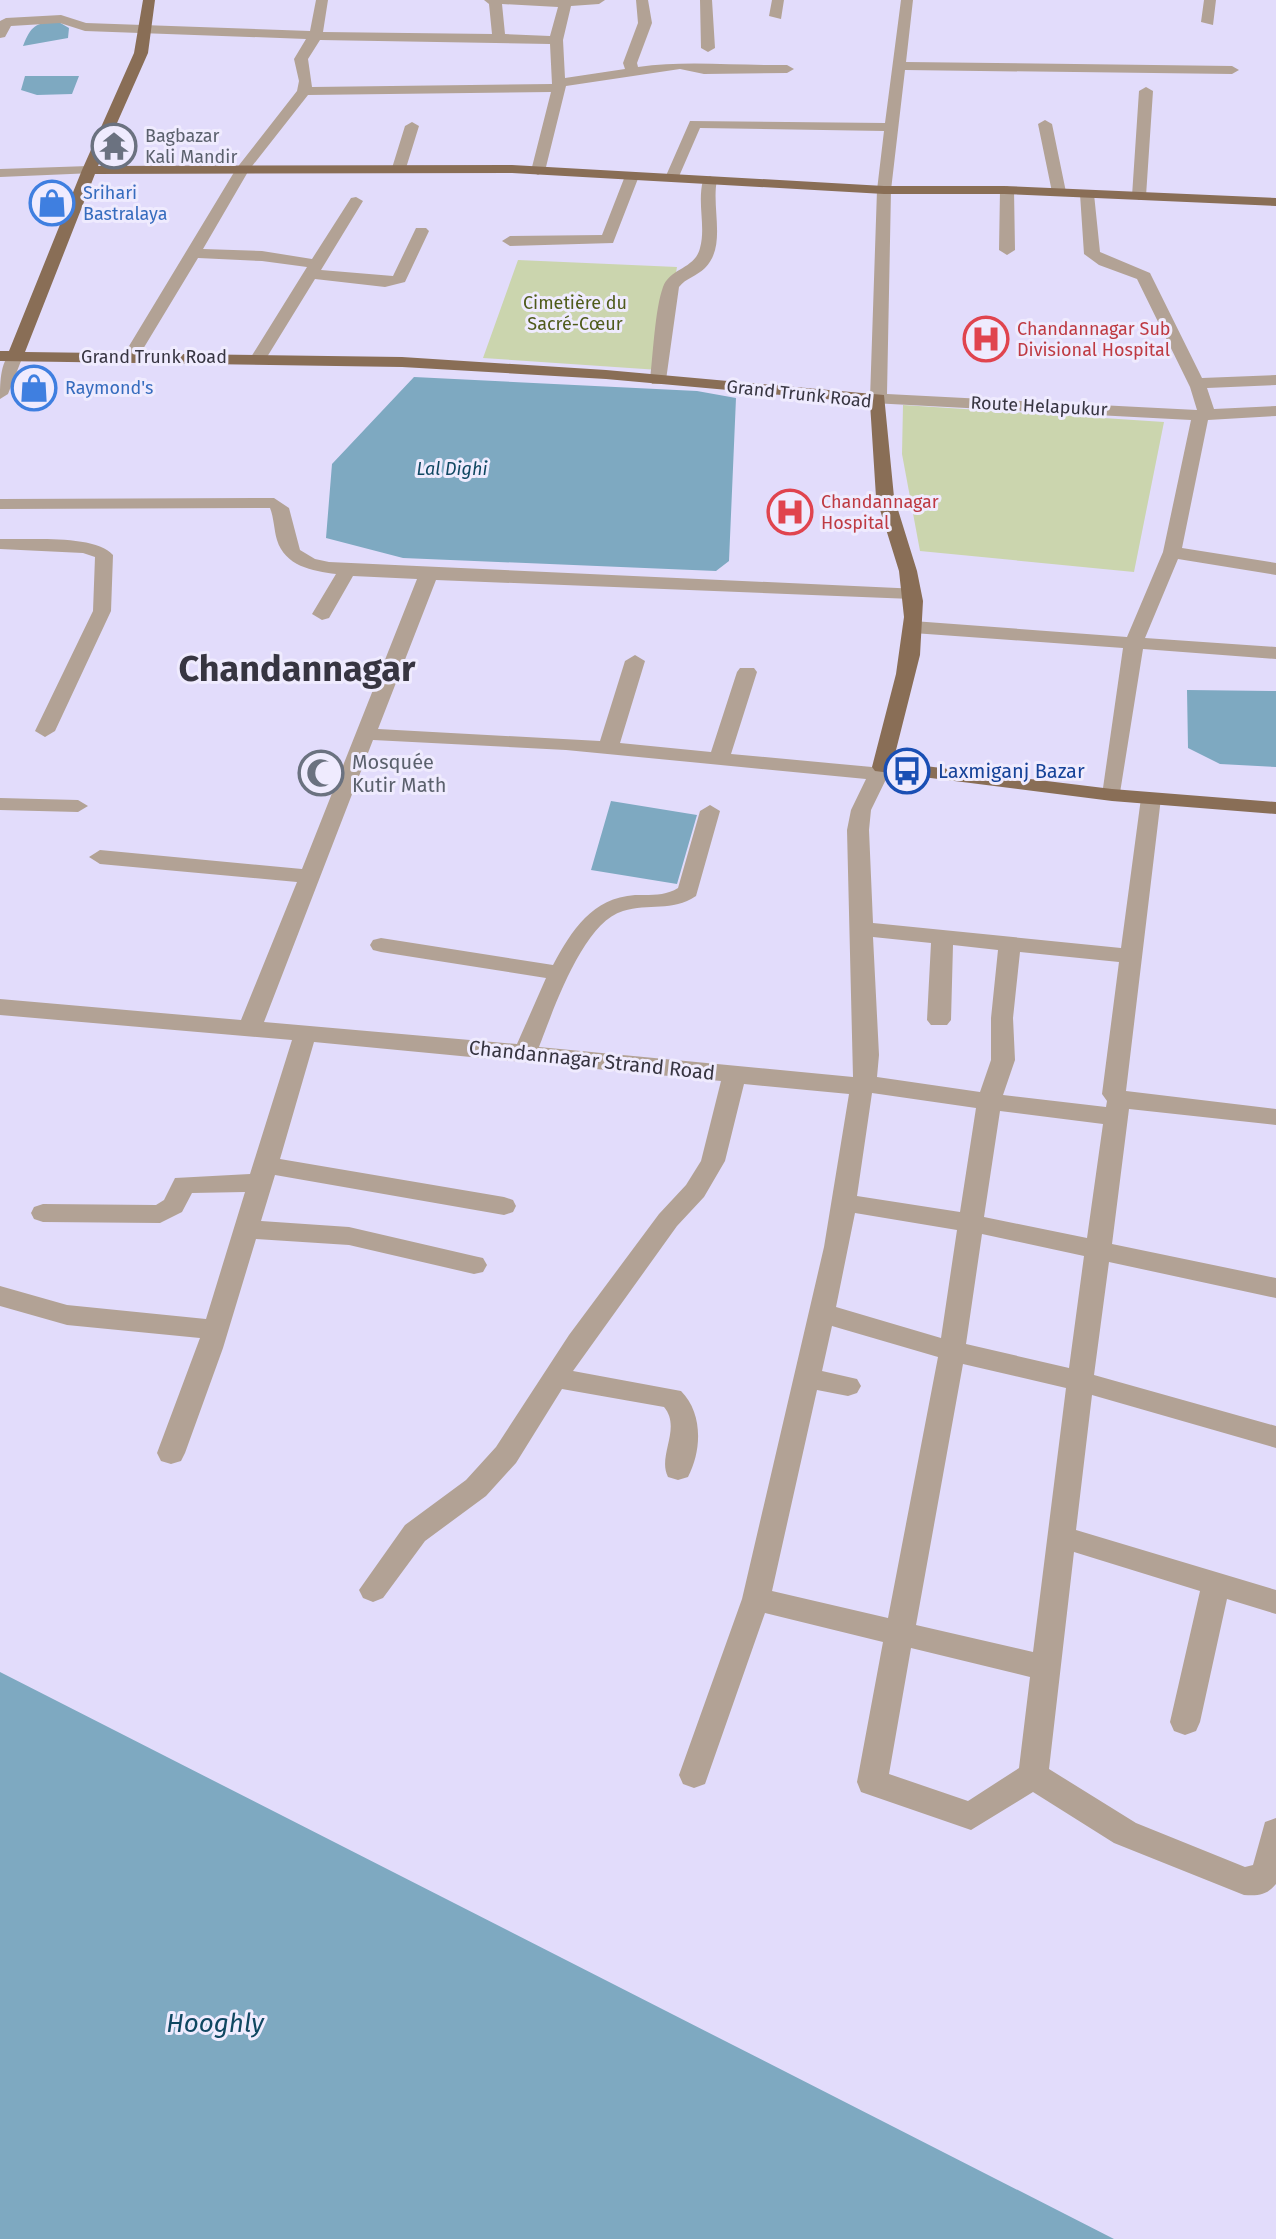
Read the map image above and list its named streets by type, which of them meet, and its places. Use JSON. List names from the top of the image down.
{
  "streets": {
    "main road": ["Grand Trunk Road"],
    "street": ["Route Helapukur", "Chandannagar Strand Road"]
  },
  "crossings": [
    ["Grand Trunk Road", "Route Helapukur"]
  ],
  "districts": ["Chandannagar"],
  "water": ["Lal Dighi", "Hooghly"],
  "parks": ["Cimetière du Sacré-Cœur"],
  "places": {
    "temple": ["Bagbazar Kali Mandir"],
    "shop": ["Srihari Bastralaya", "Raymond's"],
    "hospital": ["Chandannagar Sub Divisional Hospital", "Chandannagar Hospital"],
    "bus stop": ["Laxmiganj Bazar"],
    "mosque": ["Mosquée Kutir Math"]
  }
}
